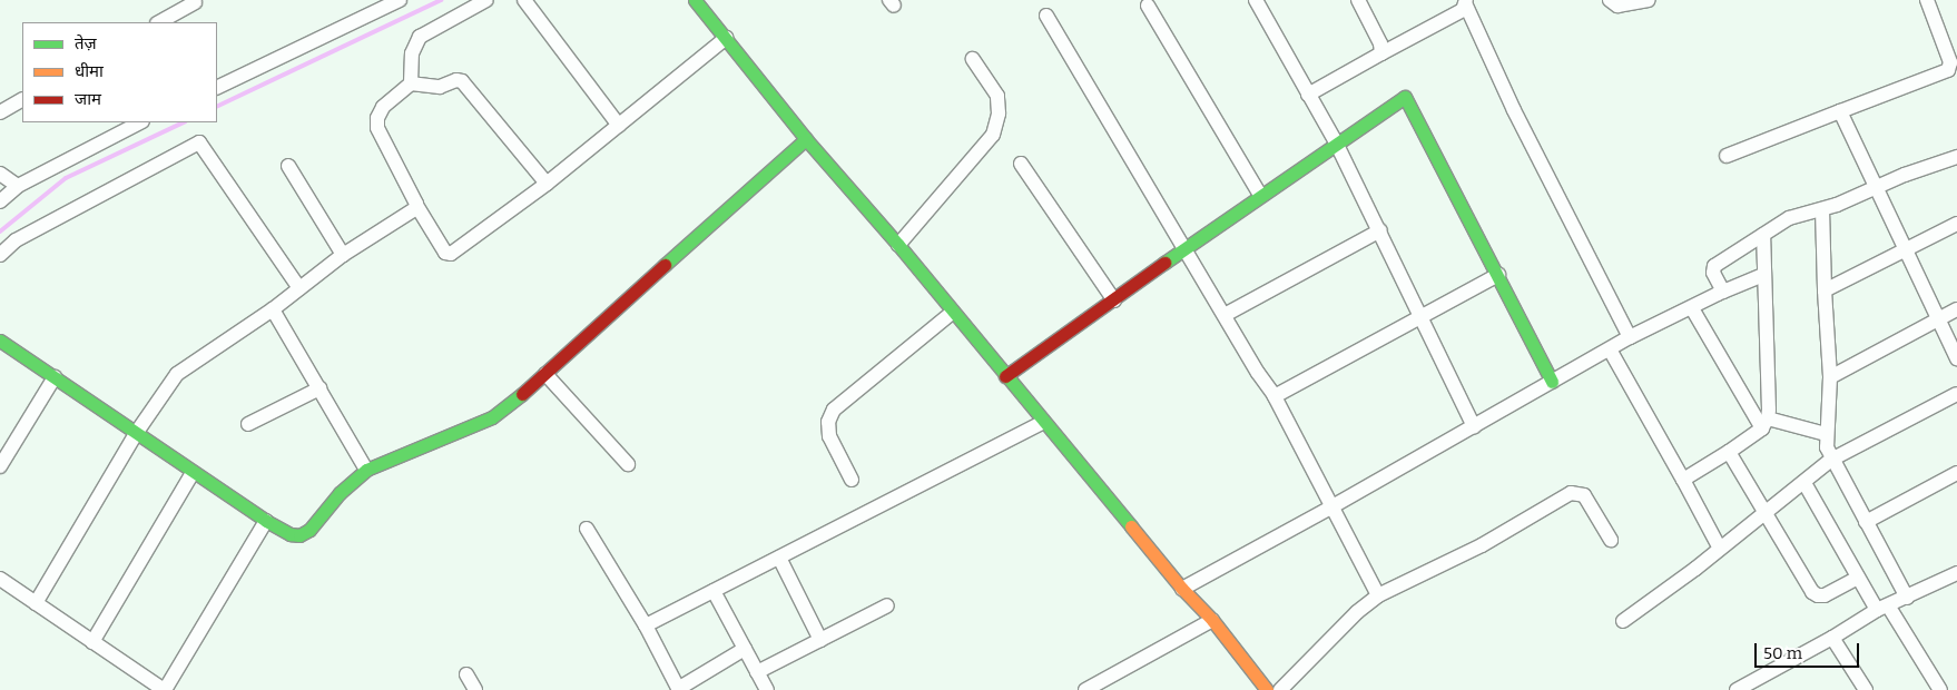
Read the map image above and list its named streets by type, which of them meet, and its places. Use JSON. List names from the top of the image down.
{
  "legend": ["तेज़", "धीमा", "जाम"],
  "scale_bar": "50 m"
}
